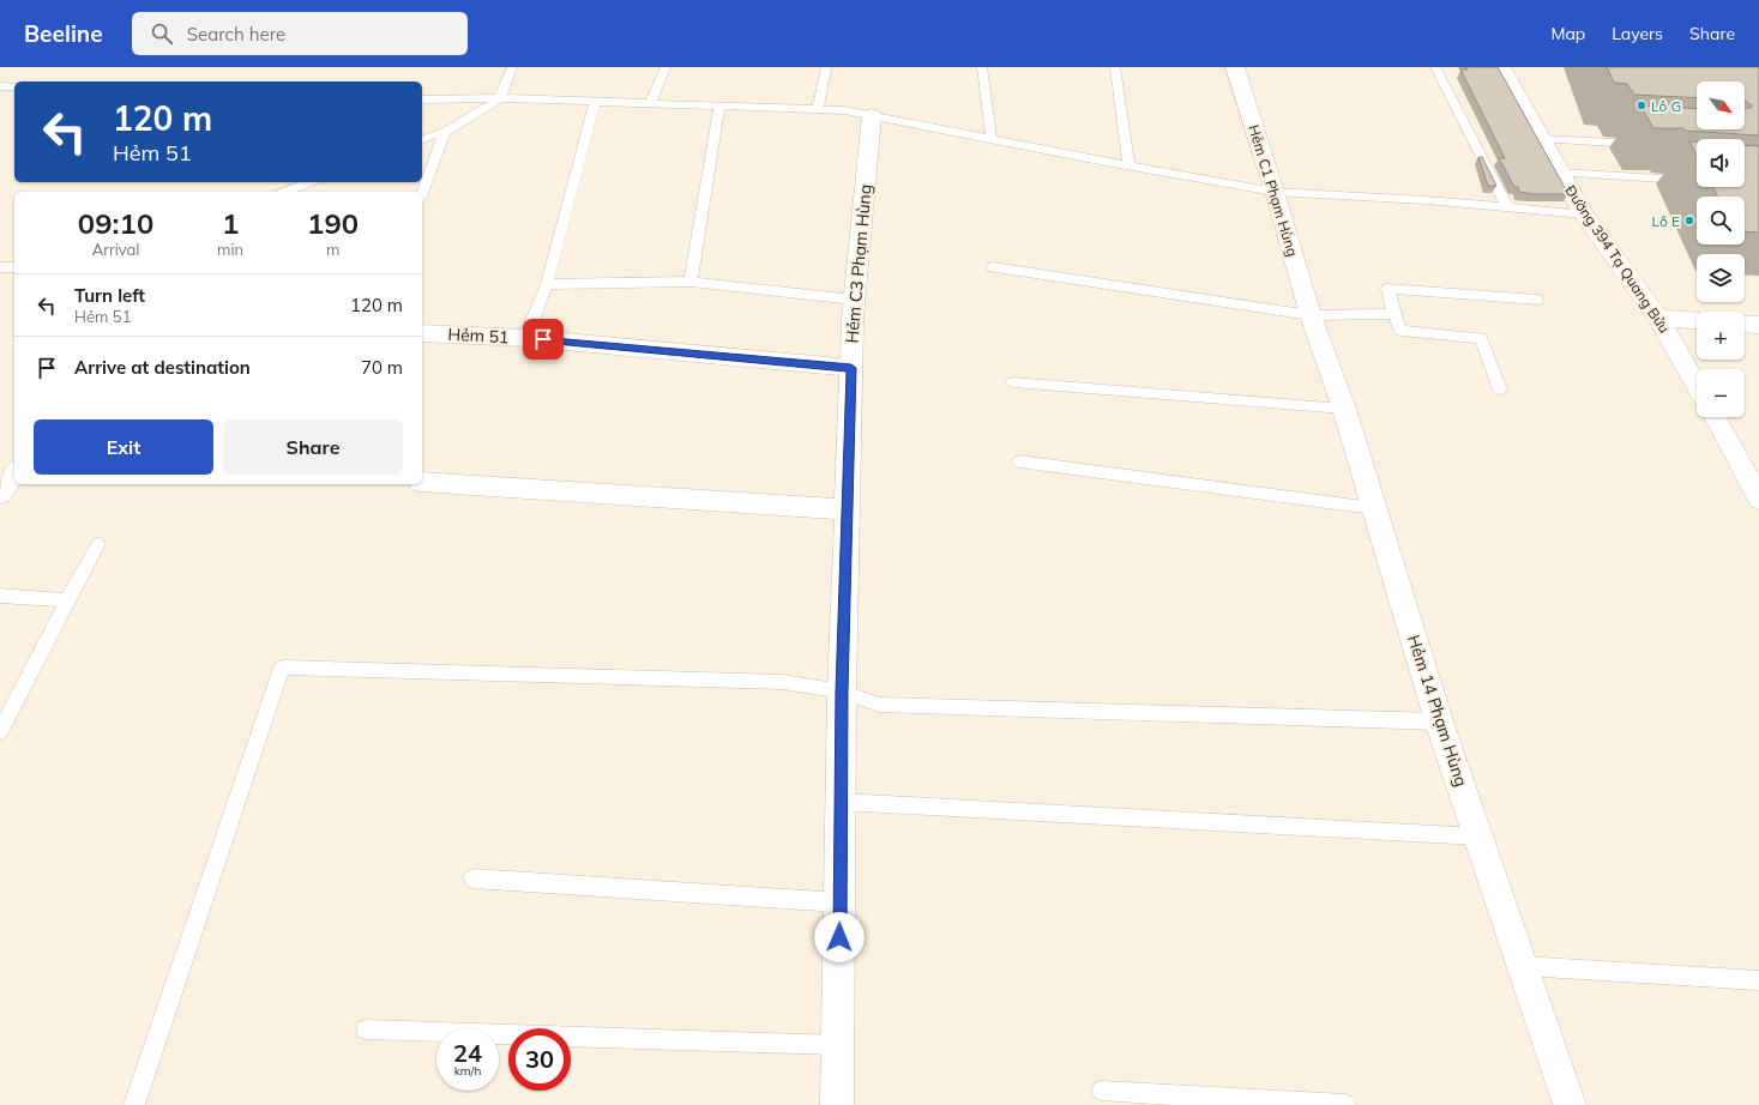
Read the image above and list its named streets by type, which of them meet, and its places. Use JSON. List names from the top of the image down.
{
  "streets": {
    "street": [
      "Hẻm C1 Phạm Hùng",
      "Đường 394 Tạ Quang Bửu",
      "Hẻm C3 Phạm Hùng",
      "Hẻm 51",
      "Hẻm 14 Phạm Hùng"
    ]
  },
  "crossings": [
    ["Hẻm C1 Phạm Hùng", "Hẻm 14 Phạm Hùng"],
    ["Hẻm C3 Phạm Hùng", "Hẻm 51"]
  ],
  "places": ["Lô G", "Lô E"],
  "north": "bottom right",
  "page": {
    "header": "Beeline",
    "search": "Search here",
    "nav": ["Map", "Layers", "Share"],
    "map_buttons": ["+", "−"],
    "turn": ["120 m", "Hẻm 51"],
    "eta": [
      "09:10",
      "Arrival",
      "1",
      "min",
      "190",
      "m"
    ],
    "list": [
      {
        "name": "Turn left",
        "note": "Hẻm 51",
        "value": "120 m"
      },
      {
        "name": "Arrive at destination",
        "value": "70 m"
      }
    ],
    "buttons": ["Exit", "Share"],
    "speed": "24 km/h",
    "limit": "30"
  }
}
